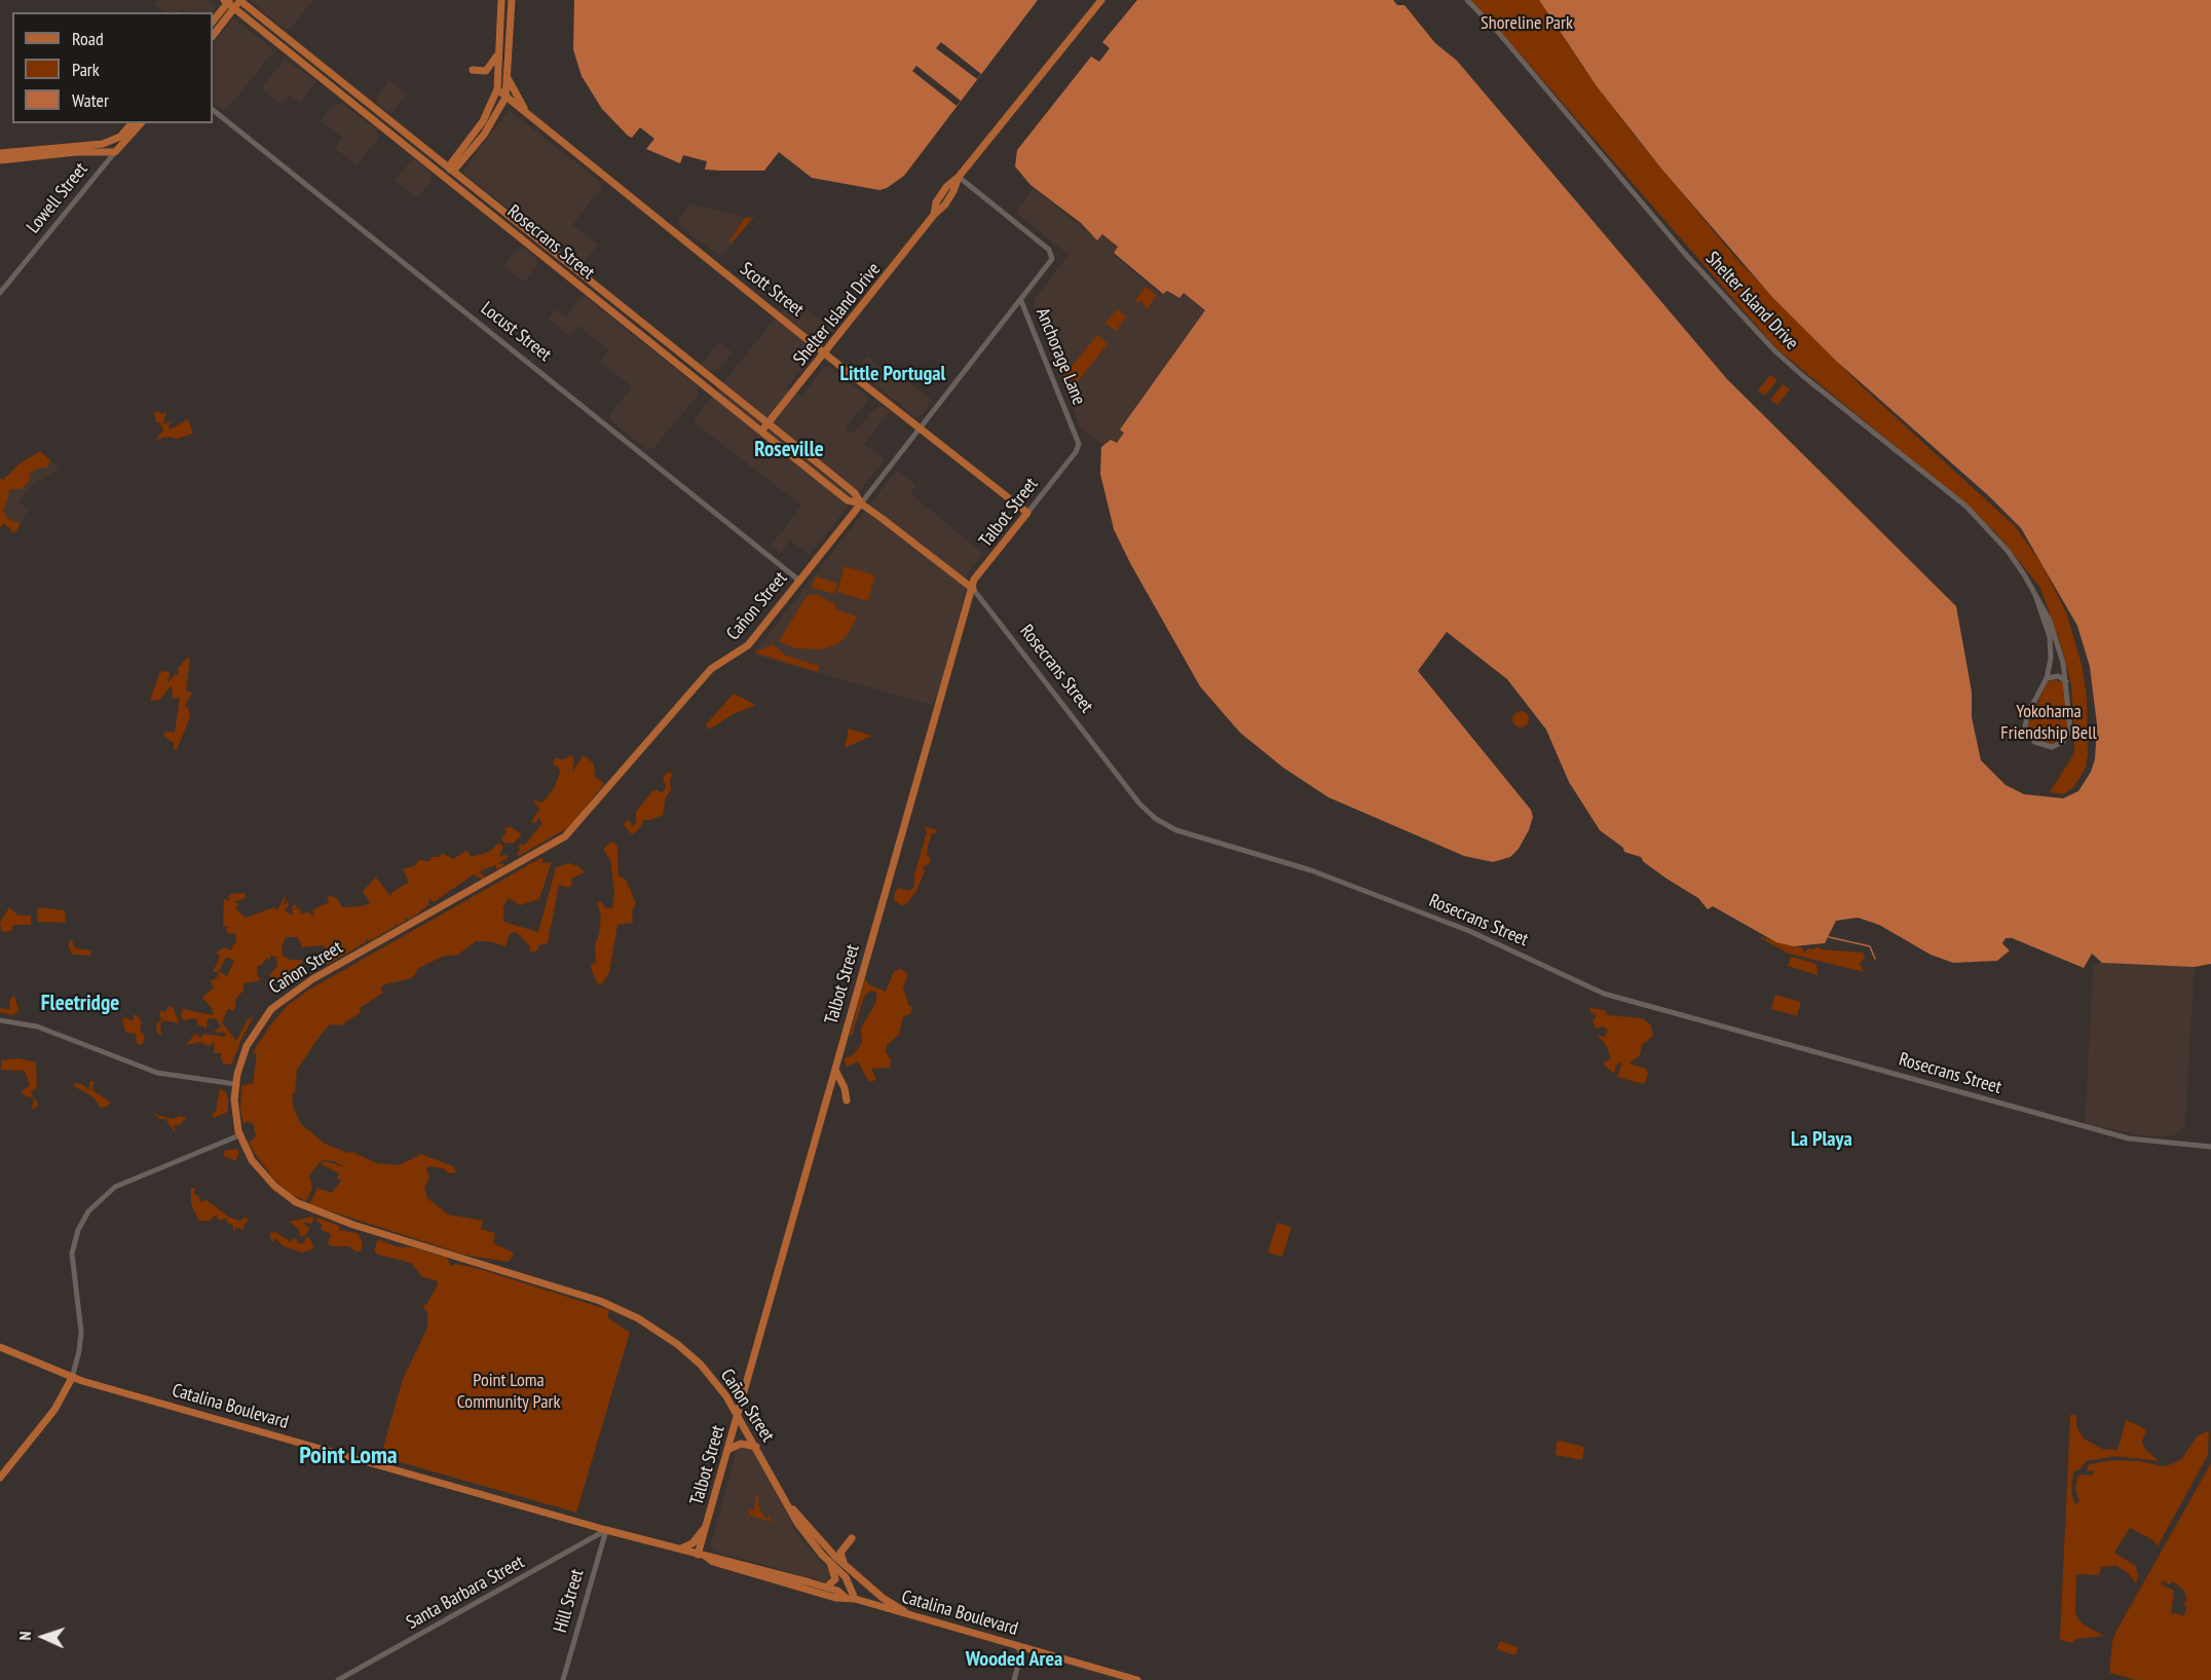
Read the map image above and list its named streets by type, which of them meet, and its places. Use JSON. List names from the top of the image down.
{
  "streets": {
    "main road": [
      "Rosecrans Street",
      "Scott Street",
      "Shelter Island Drive",
      "Talbot Street",
      "Cañon Street",
      "Catalina Boulevard"
    ],
    "street": [
      "Lowell Street",
      "Locust Street",
      "Anchorage Lane",
      "Santa Barbara Street",
      "Hill Street"
    ]
  },
  "crossings": [
    ["Rosecrans Street", "Shelter Island Drive"],
    ["Rosecrans Street", "Talbot Street"],
    ["Rosecrans Street", "Cañon Street"],
    ["Scott Street", "Shelter Island Drive"],
    ["Scott Street", "Talbot Street"],
    ["Shelter Island Drive", "Anchorage Lane"],
    ["Locust Street", "Cañon Street"],
    ["Anchorage Lane", "Talbot Street"],
    ["Talbot Street", "Cañon Street"],
    ["Talbot Street", "Catalina Boulevard"],
    ["Cañon Street", "Catalina Boulevard"],
    ["Catalina Boulevard", "Santa Barbara Street"],
    ["Catalina Boulevard", "Hill Street"],
    ["Santa Barbara Street", "Hill Street"]
  ],
  "districts": [
    "Little Portugal",
    "Roseville",
    "Fleetridge",
    "La Playa",
    "Point Loma",
    "Wooded Area"
  ],
  "parks": ["Shoreline Park", "Yokohama Friendship Bell", "Point Loma Community Park"],
  "legend": ["Road", "Park", "Water"],
  "north": "left"
}
